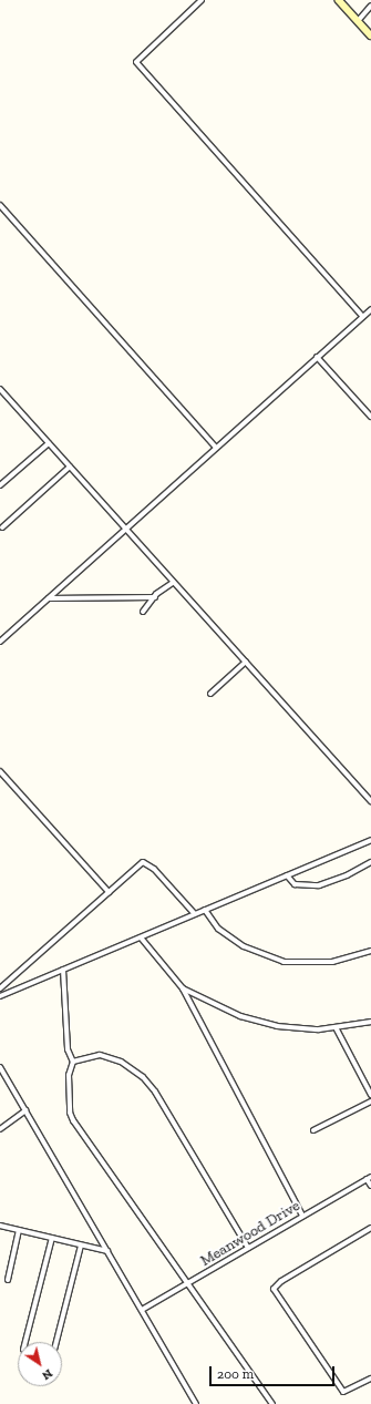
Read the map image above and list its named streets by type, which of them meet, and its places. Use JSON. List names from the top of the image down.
{
  "streets": {
    "street": ["Meanwood Drive"]
  },
  "scale_bar": "200 m",
  "north": "bottom right"
}
